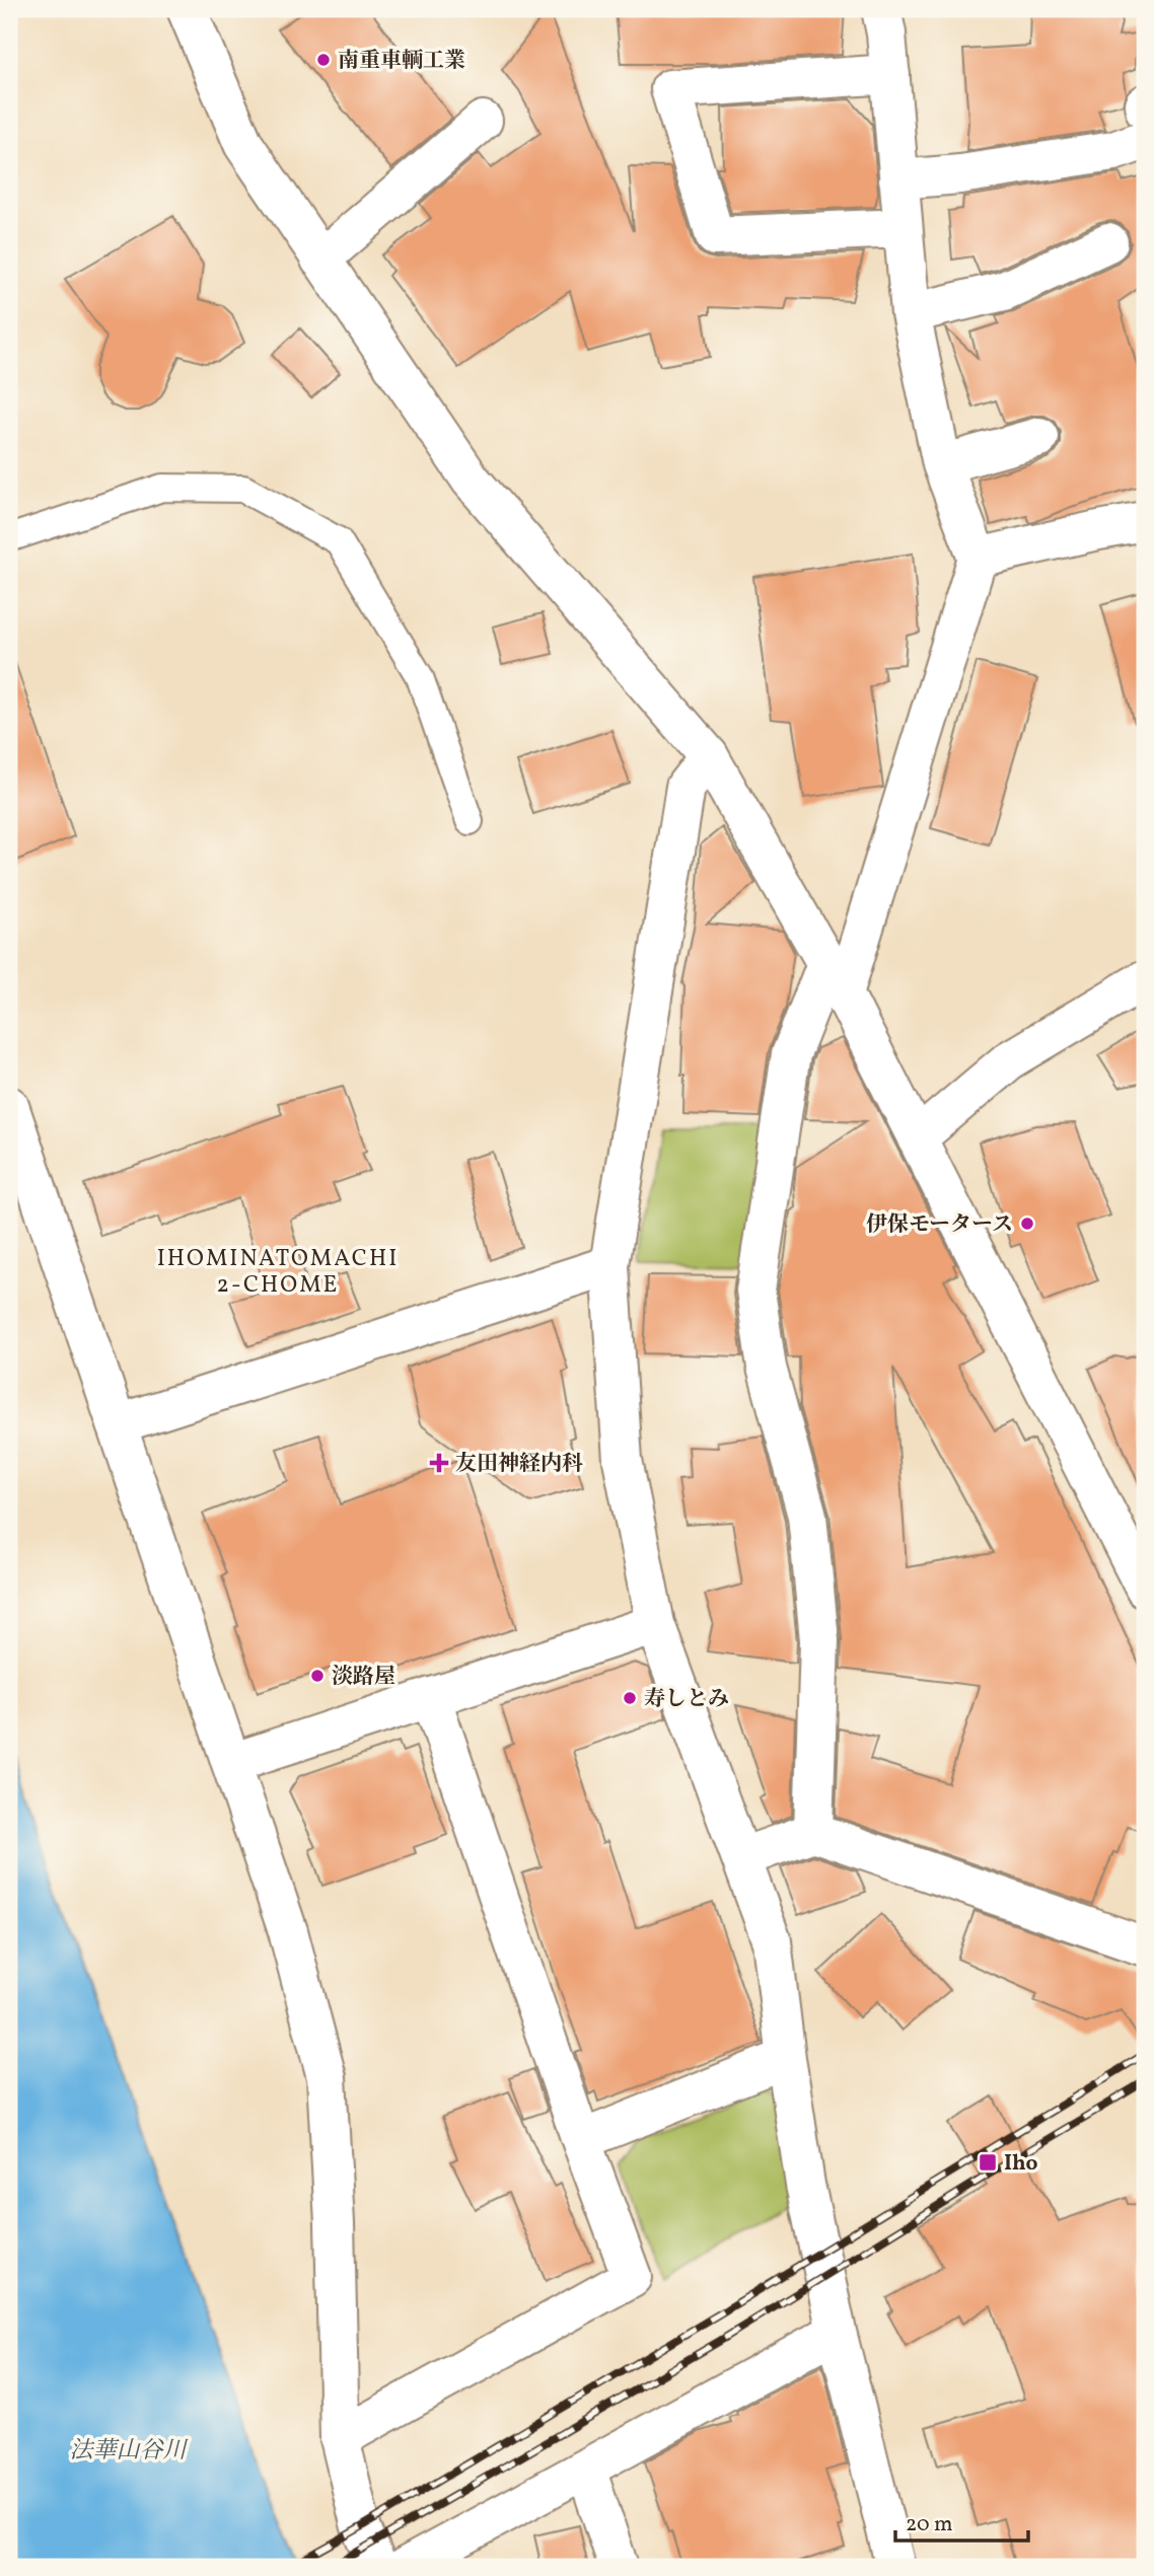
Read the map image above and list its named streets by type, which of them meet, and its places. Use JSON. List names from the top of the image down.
{
  "districts": ["IHOMINATOMACHI 2-CHOME"],
  "water": ["法華山谷川"],
  "places": {
    "other": [
      "南重車輌工業",
      "伊保モータース",
      "淡路屋",
      "寿しとみ"
    ],
    "health": ["友田神経内科"],
    "transit": ["Iho"]
  },
  "scale_bar": "20 m"
}
